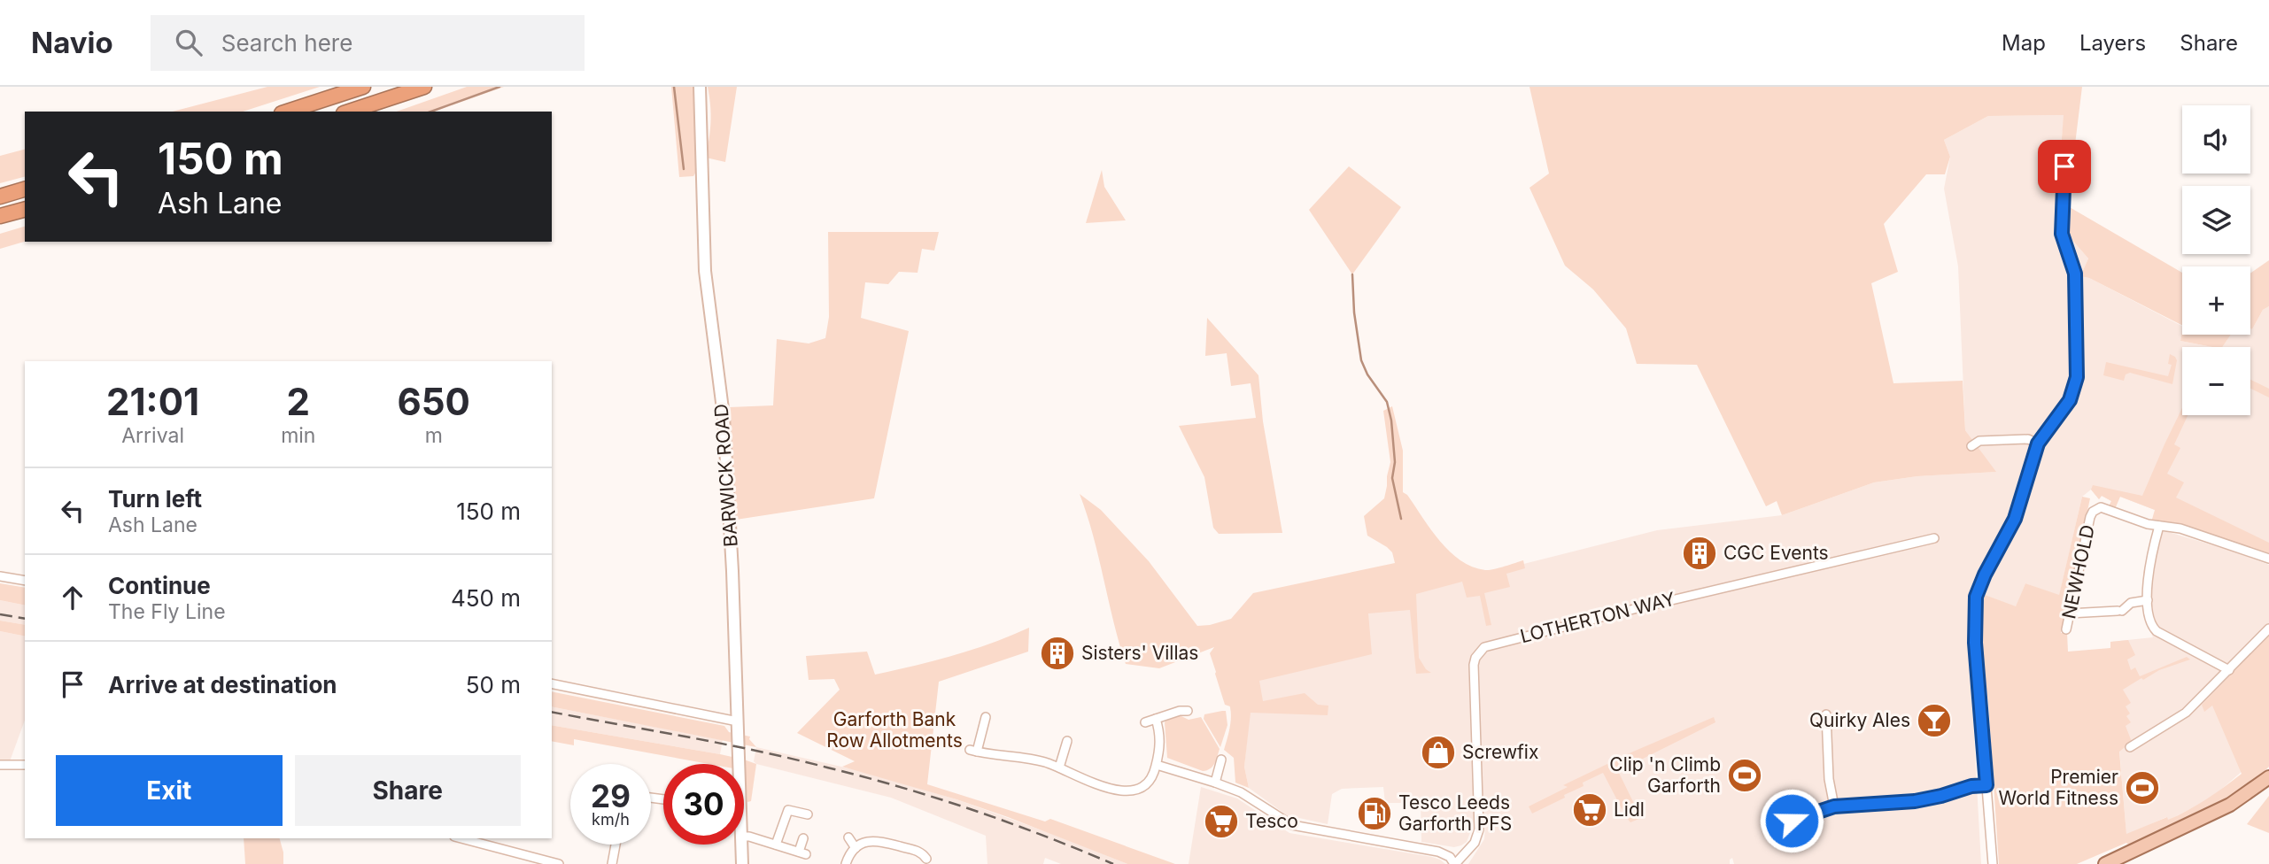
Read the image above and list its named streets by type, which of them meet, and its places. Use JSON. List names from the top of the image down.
{
  "streets": {
    "street": ["BARWICK ROAD", "NEWHOLD", "LOTHERTON WAY"]
  },
  "parks": ["Garforth Bank Row Allotments"],
  "places": {
    "building": ["CGC Events", "Sisters' Villas"],
    "bar": ["Quirky Ales"],
    "shop": ["Screwfix"],
    "sports": ["Clip 'n Climb Garforth", "Premier World Fitness"],
    "supermarket": ["Lidl", "Tesco"],
    "fuel station": ["Tesco Leeds Garforth PFS"]
  },
  "page": {
    "header": "Navio",
    "search": "Search here",
    "nav": ["Map", "Layers", "Share"],
    "map_buttons": ["+", "−"],
    "turn": ["150 m", "Ash Lane"],
    "eta": [
      "21:01",
      "Arrival",
      "2",
      "min",
      "650",
      "m"
    ],
    "list": [
      {
        "name": "Turn left",
        "note": "Ash Lane",
        "value": "150 m"
      },
      {
        "name": "Continue",
        "note": "The Fly Line",
        "value": "450 m"
      },
      {
        "name": "Arrive at destination",
        "value": "50 m"
      }
    ],
    "buttons": ["Exit", "Share"],
    "speed": "29 km/h",
    "limit": "30"
  }
}
